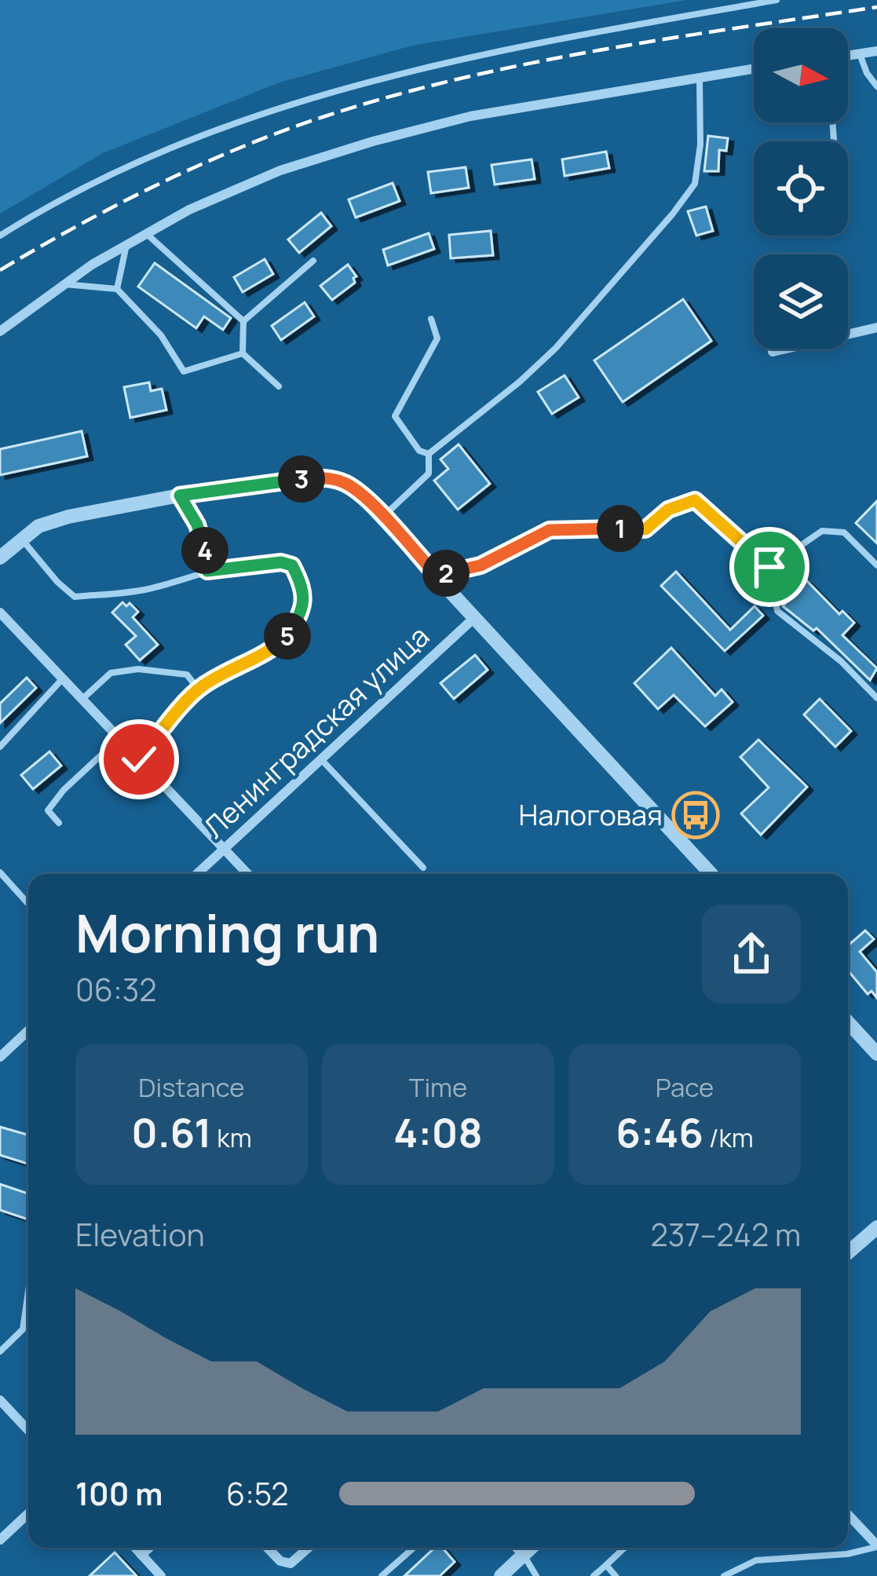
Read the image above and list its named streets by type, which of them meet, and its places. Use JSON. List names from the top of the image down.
{
  "streets": {
    "street": ["Ленинградская улица"]
  },
  "places": {
    "bus stop": ["Налоговая"]
  },
  "north": "right",
  "page": {
    "pins": [
      "3",
      "1",
      "4",
      "2",
      "5"
    ],
    "heading": ["Morning run", "06:32"],
    "stats": [
      ["Distance", "0.61 km"],
      ["Time", "4:08"],
      ["Pace", "6:46 /km"]
    ],
    "chart": ["Elevation", "237–242 m"],
    "list": [
      {
        "name": "100 m",
        "note": "6:52"
      }
    ]
  }
}
